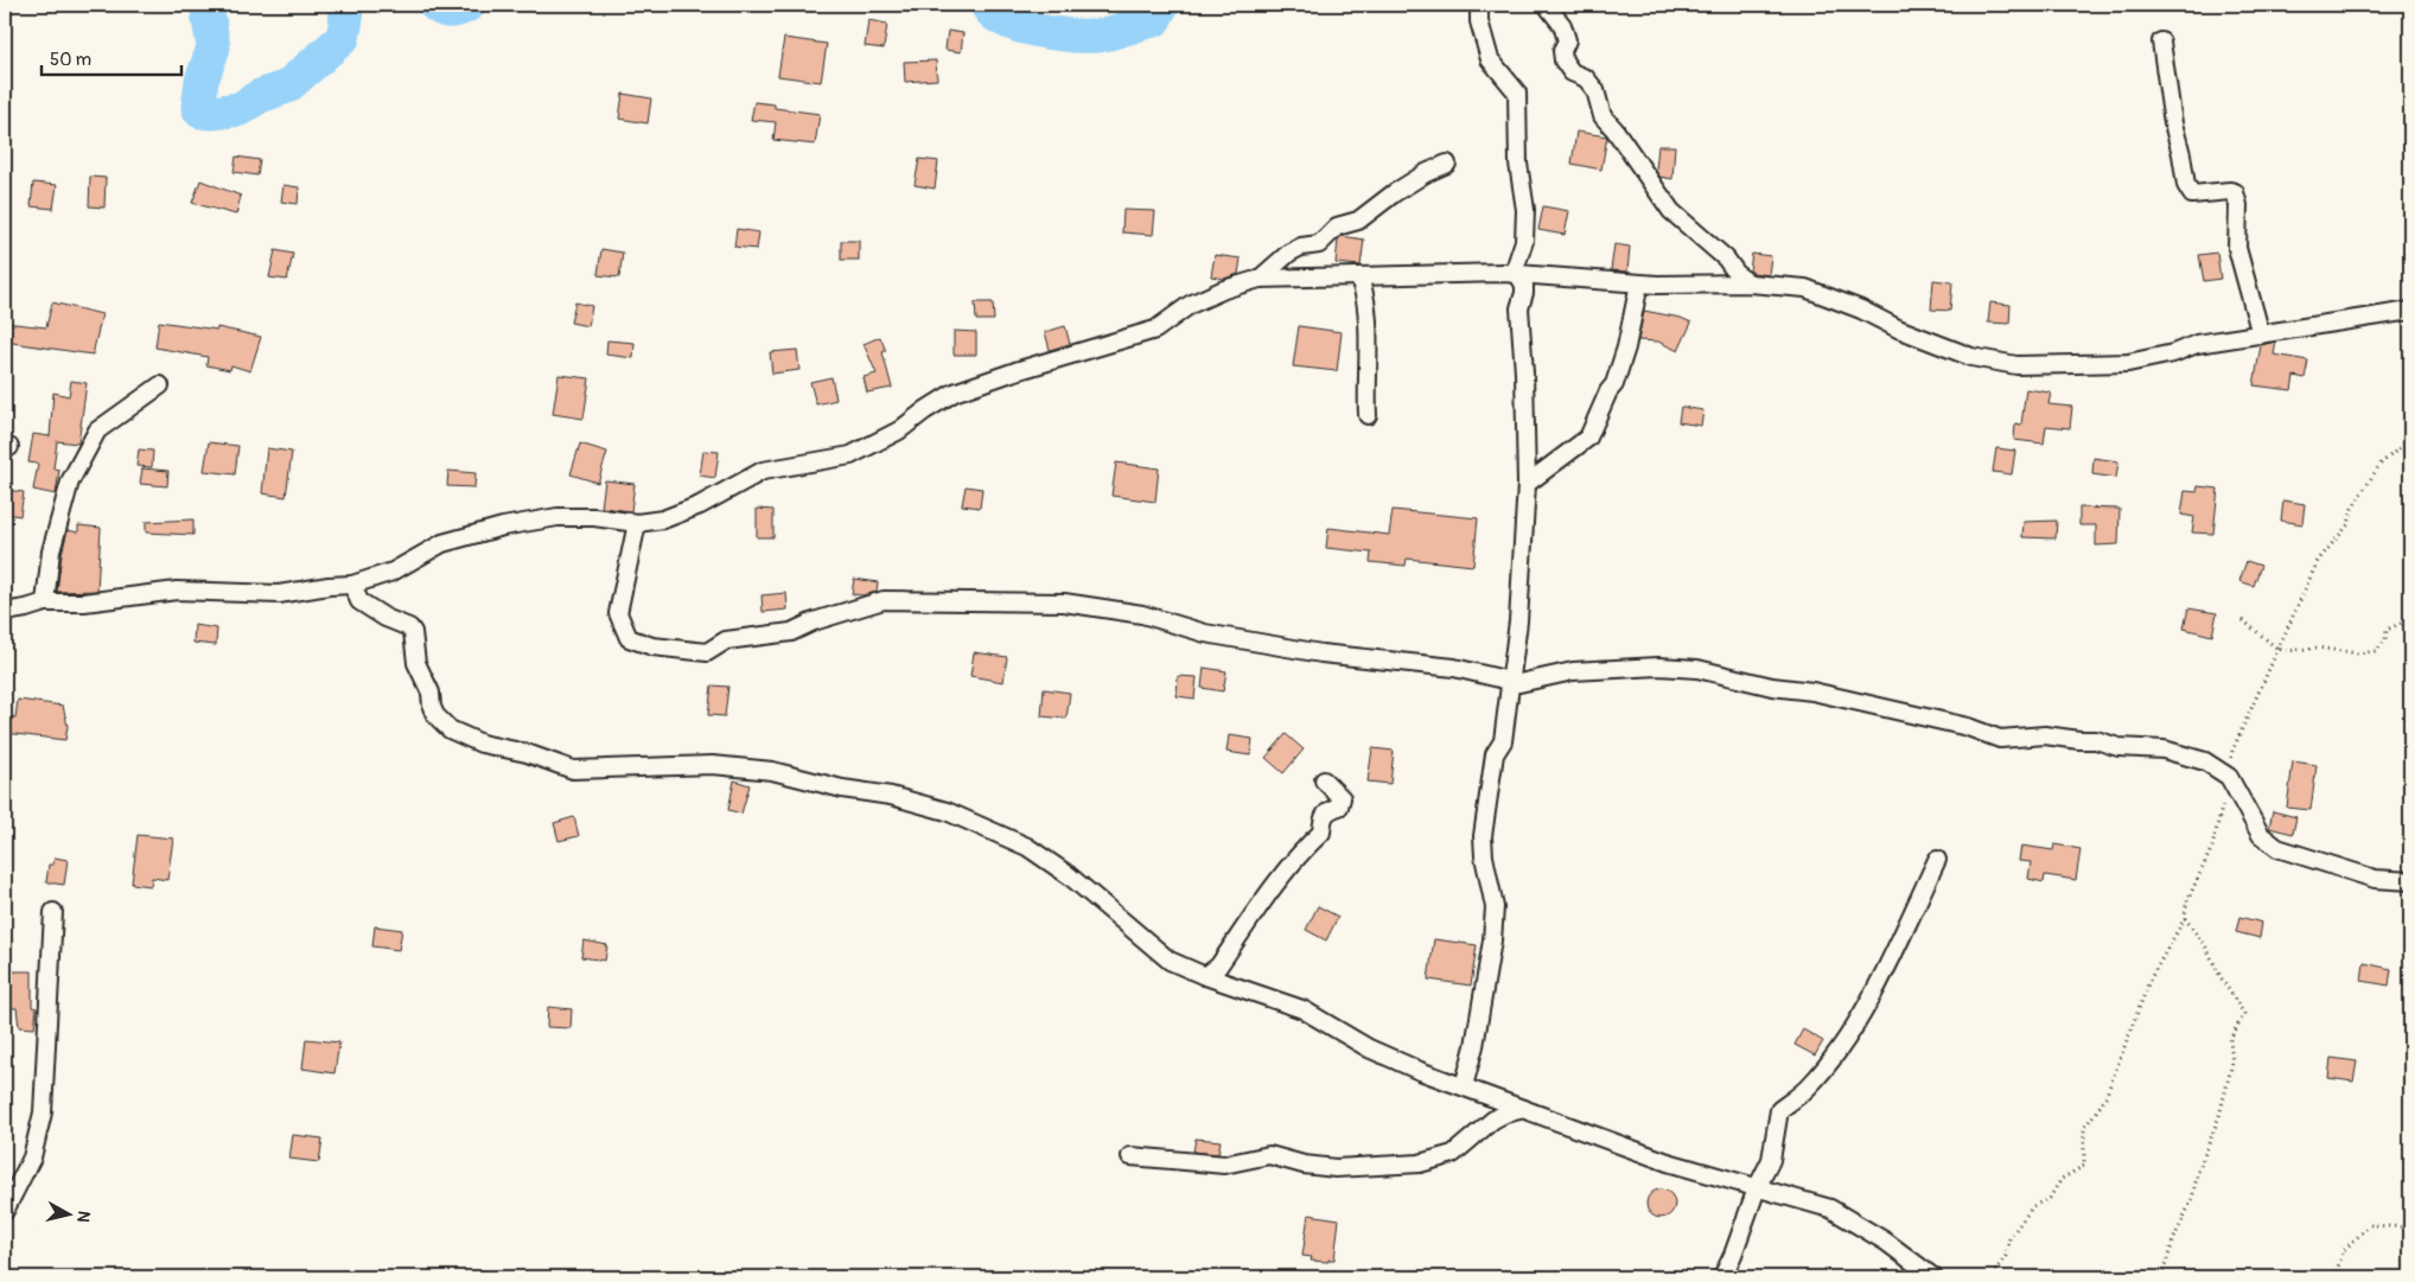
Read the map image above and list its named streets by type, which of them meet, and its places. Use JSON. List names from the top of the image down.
{
  "scale_bar": "50 m",
  "north": "right"
}
